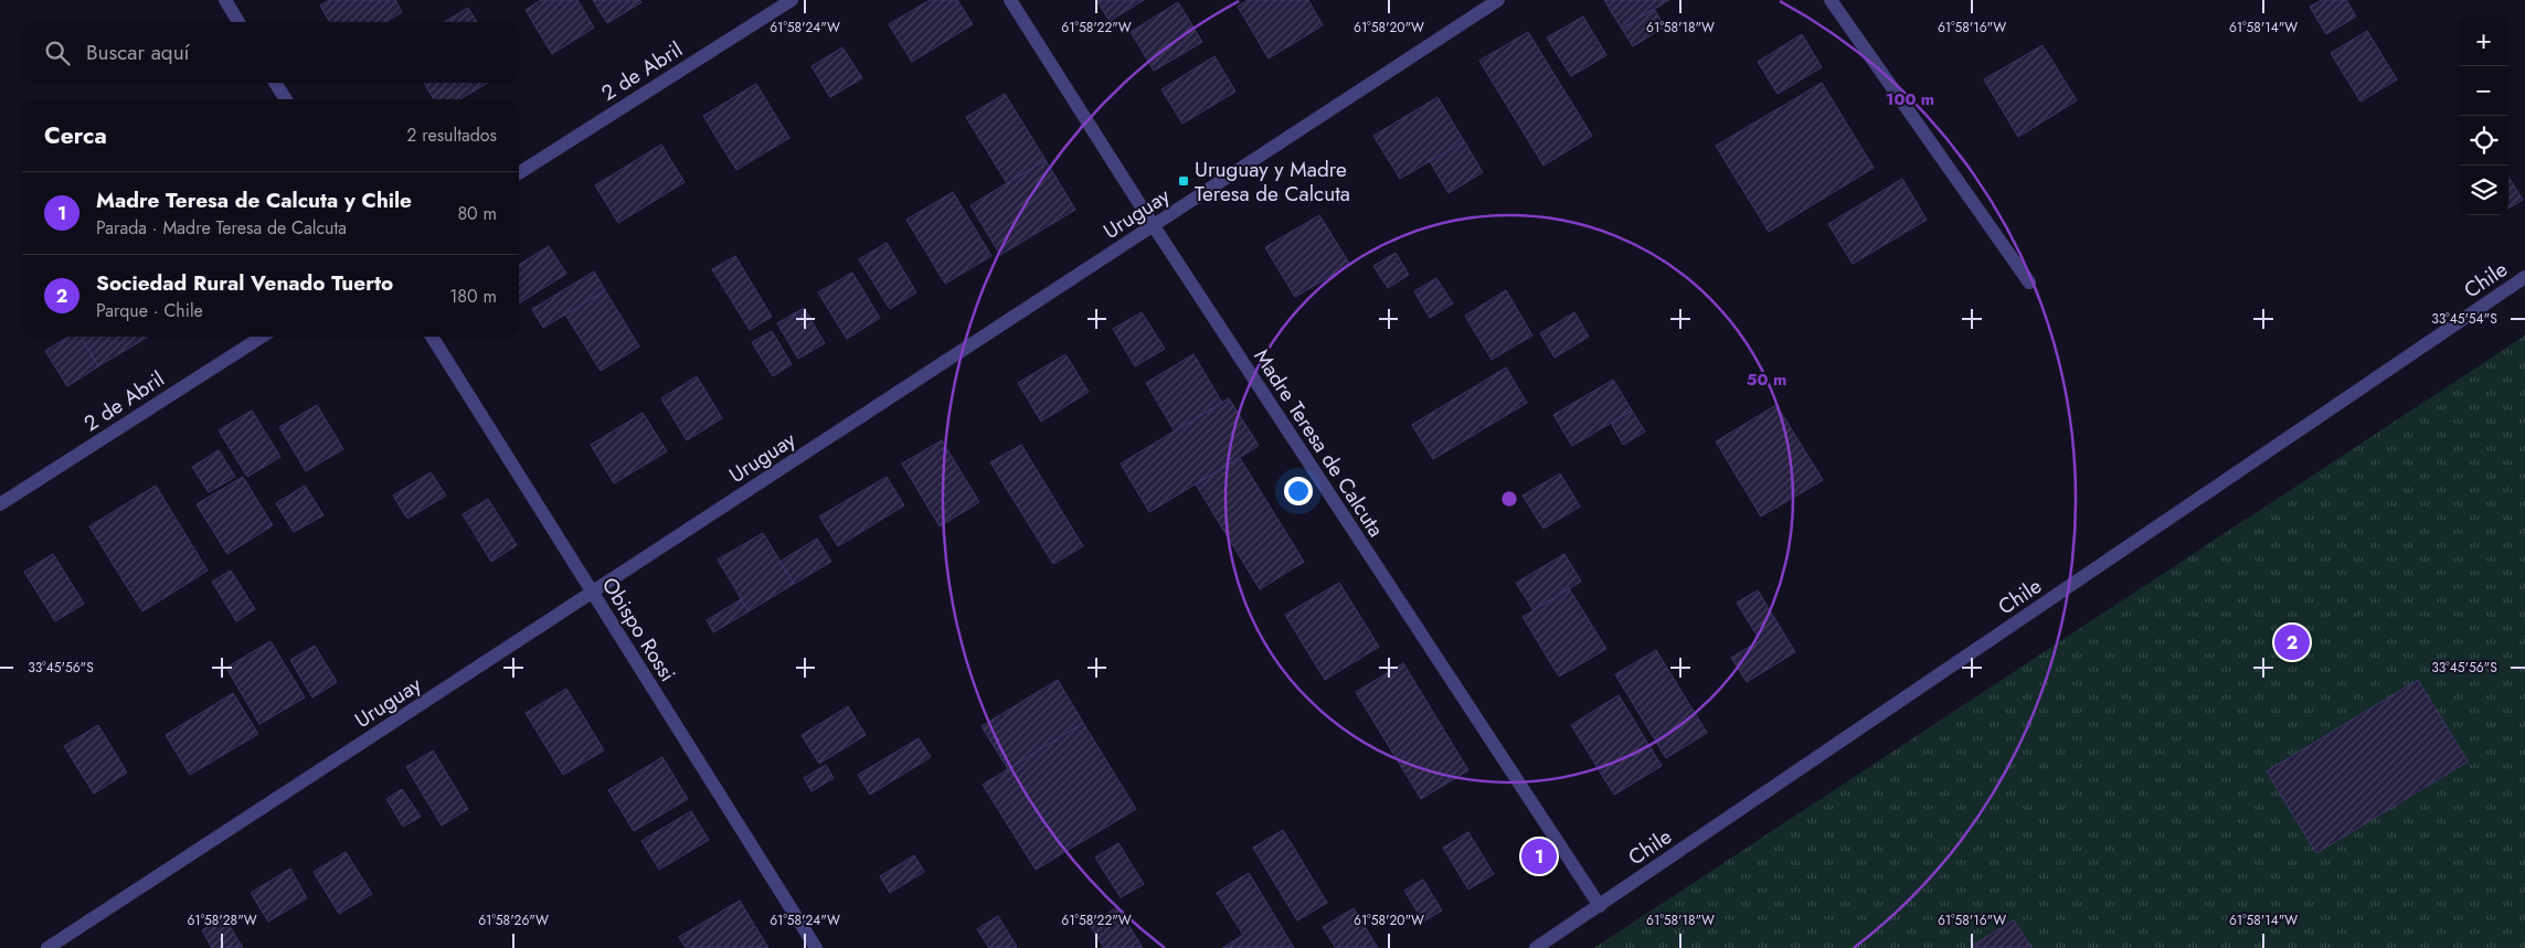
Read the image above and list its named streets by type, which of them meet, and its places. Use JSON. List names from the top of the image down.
{
  "streets": {
    "street": [
      "2 de Abril",
      "Uruguay",
      "Chile",
      "Madre Teresa de Calcuta",
      "Obispo Rossi"
    ]
  },
  "crossings": [
    ["Uruguay", "Madre Teresa de Calcuta"],
    ["Uruguay", "Obispo Rossi"],
    ["Chile", "Madre Teresa de Calcuta"]
  ],
  "places": {
    "transit": ["Uruguay y Madre Teresa de Calcuta"]
  },
  "page": {
    "map_buttons": ["+", "−"],
    "search": "Buscar aquí",
    "heading": ["Cerca", "2 resultados"],
    "list": [
      {
        "mark": "1",
        "name": "Madre Teresa de Calcuta y Chile",
        "note": "Parada · Madre Teresa de Calcuta",
        "value": "80 m"
      },
      {
        "mark": "2",
        "name": "Sociedad Rural Venado Tuerto",
        "note": "Parque · Chile",
        "value": "180 m"
      }
    ],
    "pins": ["2", "1"]
  },
  "coordinates": [
    "61°58'24\"W",
    "61°58'22\"W",
    "61°58'20\"W",
    "61°58'18\"W",
    "61°58'16\"W",
    "61°58'14\"W",
    "33°45'54\"S",
    "33°45'56\"S",
    "61°58'28\"W",
    "61°58'26\"W"
  ],
  "rings": ["100 m", "50 m"]
}
